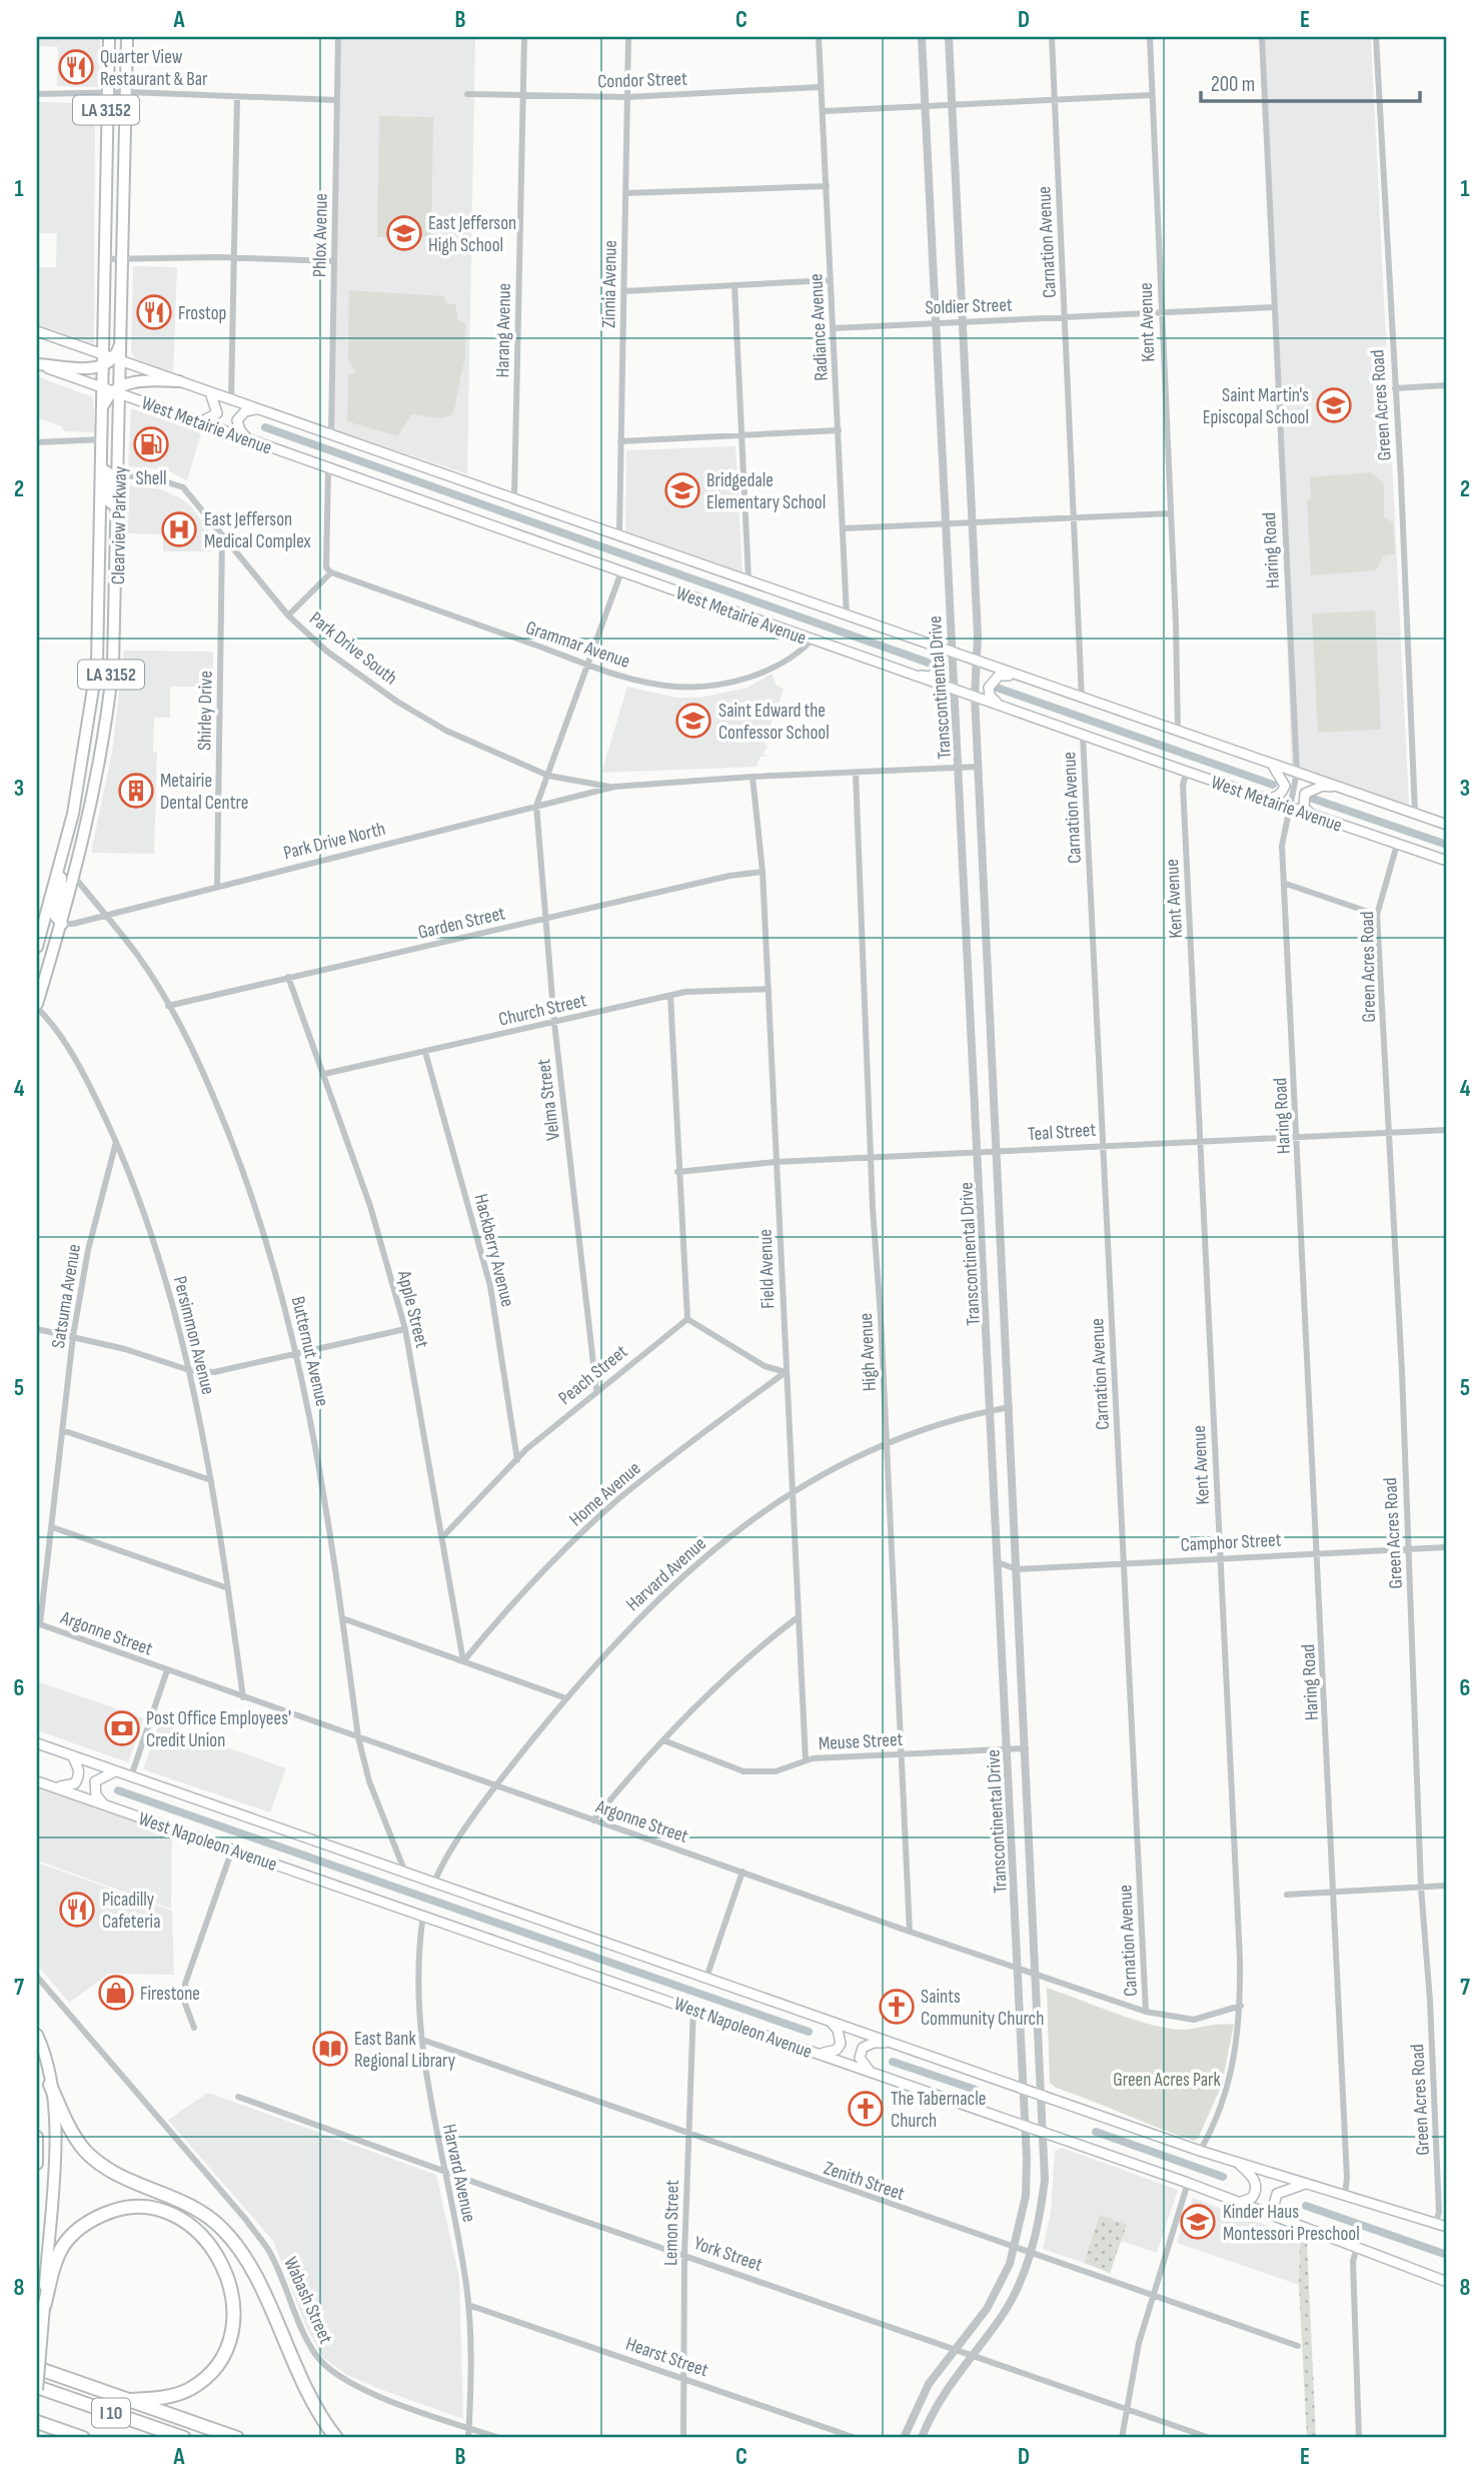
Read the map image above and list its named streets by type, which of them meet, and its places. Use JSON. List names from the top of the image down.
{
  "streets": {
    "highway": ["LA 3152", "Clearview Parkway", "I 10"],
    "main road": ["West Metairie Avenue", "West Napoleon Avenue"],
    "street": [
      "Condor Street",
      "Phlox Avenue",
      "Carnation Avenue",
      "Zinnia Avenue",
      "Soldier Street",
      "Kent Avenue",
      "Radiance Avenue",
      "Harang Avenue",
      "Green Acres Road",
      "Haring Road",
      "Grammar Avenue",
      "Park Drive South",
      "Transcontinental Drive",
      "Shirley Drive",
      "Park Drive North",
      "Garden Street",
      "Church Street",
      "Velma Street",
      "Teal Street",
      "Hackberry Avenue",
      "Field Avenue",
      "Satsuma Avenue",
      "Apple Street",
      "Persimmon Avenue",
      "Butternut Avenue",
      "High Avenue",
      "Peach Street",
      "Home Avenue",
      "Camphor Street",
      "Harvard Avenue",
      "Argonne Street",
      "Meuse Street",
      "Zenith Street",
      "Lemon Street",
      "York Street",
      "Wabash Street",
      "Hearst Street"
    ]
  },
  "crossings": [
    ["Condor Street", "Zinnia Avenue"],
    ["Condor Street", "Radiance Avenue"],
    ["Condor Street", "Harang Avenue"],
    ["Phlox Avenue", "West Metairie Avenue"],
    ["Carnation Avenue", "Soldier Street"],
    ["Carnation Avenue", "West Metairie Avenue"],
    ["Carnation Avenue", "Teal Street"],
    ["Carnation Avenue", "Camphor Street"],
    ["Carnation Avenue", "Argonne Street"],
    ["Zinnia Avenue", "West Metairie Avenue"],
    ["Soldier Street", "Kent Avenue"],
    ["Soldier Street", "Radiance Avenue"],
    ["Soldier Street", "Haring Road"],
    ["Soldier Street", "Transcontinental Drive"],
    ["Kent Avenue", "West Metairie Avenue"],
    ["Kent Avenue", "Teal Street"],
    ["Kent Avenue", "Camphor Street"],
    ["Kent Avenue", "Argonne Street"],
    ["Kent Avenue", "West Napoleon Avenue"],
    ["Radiance Avenue", "West Metairie Avenue"],
    ["Harang Avenue", "West Metairie Avenue"],
    ["Green Acres Road", "West Metairie Avenue"],
    ["Green Acres Road", "Teal Street"],
    ["Green Acres Road", "Camphor Street"],
    ["Green Acres Road", "West Napoleon Avenue"],
    ["West Metairie Avenue", "Clearview Parkway"],
    ["West Metairie Avenue", "Haring Road"],
    ["West Metairie Avenue", "Grammar Avenue"],
    ["West Metairie Avenue", "Transcontinental Drive"],
    ["Clearview Parkway", "Park Drive South"],
    ["Clearview Parkway", "Park Drive North"],
    ["Clearview Parkway", "Persimmon Avenue"],
    ["Clearview Parkway", "Butternut Avenue"],
    ["Haring Road", "Teal Street"],
    ["Haring Road", "Camphor Street"],
    ["Haring Road", "West Napoleon Avenue"],
    ["Park Drive South", "Shirley Drive"],
    ["Park Drive South", "Park Drive North"],
    ["Transcontinental Drive", "Teal Street"],
    ["Transcontinental Drive", "Camphor Street"],
    ["Transcontinental Drive", "Harvard Avenue"],
    ["Transcontinental Drive", "Argonne Street"],
    ["Transcontinental Drive", "Meuse Street"],
    ["Transcontinental Drive", "West Napoleon Avenue"],
    ["Transcontinental Drive", "Zenith Street"],
    ["Transcontinental Drive", "York Street"],
    ["Shirley Drive", "Park Drive North"],
    ["Park Drive North", "Velma Street"],
    ["Park Drive North", "Butternut Avenue"],
    ["Garden Street", "Velma Street"],
    ["Garden Street", "Field Avenue"],
    ["Garden Street", "Apple Street"],
    ["Garden Street", "Butternut Avenue"],
    ["Church Street", "Velma Street"],
    ["Church Street", "Hackberry Avenue"],
    ["Church Street", "Field Avenue"],
    ["Church Street", "Apple Street"],
    ["Velma Street", "Peach Street"],
    ["Teal Street", "Field Avenue"],
    ["Teal Street", "High Avenue"],
    ["Hackberry Avenue", "Peach Street"],
    ["Field Avenue", "Home Avenue"],
    ["Field Avenue", "Harvard Avenue"],
    ["Field Avenue", "Meuse Street"],
    ["Satsuma Avenue", "Persimmon Avenue"],
    ["Satsuma Avenue", "Argonne Street"],
    ["Apple Street", "Peach Street"],
    ["Apple Street", "Home Avenue"],
    ["Persimmon Avenue", "Argonne Street"],
    ["Butternut Avenue", "Argonne Street"],
    ["Butternut Avenue", "West Napoleon Avenue"],
    ["High Avenue", "Harvard Avenue"],
    ["High Avenue", "Argonne Street"],
    ["High Avenue", "Meuse Street"],
    ["Harvard Avenue", "Argonne Street"],
    ["Harvard Avenue", "West Napoleon Avenue"],
    ["Harvard Avenue", "Zenith Street"],
    ["Harvard Avenue", "York Street"],
    ["Harvard Avenue", "Wabash Street"],
    ["Harvard Avenue", "Hearst Street"],
    ["West Napoleon Avenue", "Lemon Street"],
    ["Zenith Street", "Lemon Street"],
    ["Lemon Street", "York Street"],
    ["Lemon Street", "Hearst Street"]
  ],
  "parks": ["Green Acres Park"],
  "places": {
    "restaurant": ["Quarter View Restaurant & Bar", "Frostop", "Picadilly Cafeteria"],
    "school or university": [
      "East Jefferson High School",
      "Saint Martin's Episcopal School",
      "Bridgedale Elementary School",
      "Saint Edward the Confessor School",
      "Kinder Haus Montessori Preschool"
    ],
    "fuel station": ["Shell"],
    "hospital": ["East Jefferson Medical Complex"],
    "building": ["Metairie Dental Centre"],
    "bank": ["Post Office Employees' Credit Union"],
    "shop": ["Firestone"],
    "church": ["Saints Community Church", "The Tabernacle Church"],
    "library": ["East Bank Regional Library"]
  },
  "scale_bar": "200 m",
  "grid": {
    "columns": [
      "A",
      "B",
      "C",
      "D",
      "E"
    ],
    "rows": [
      "1",
      "2",
      "3",
      "4",
      "5",
      "6",
      "7",
      "8"
    ]
  }
}
